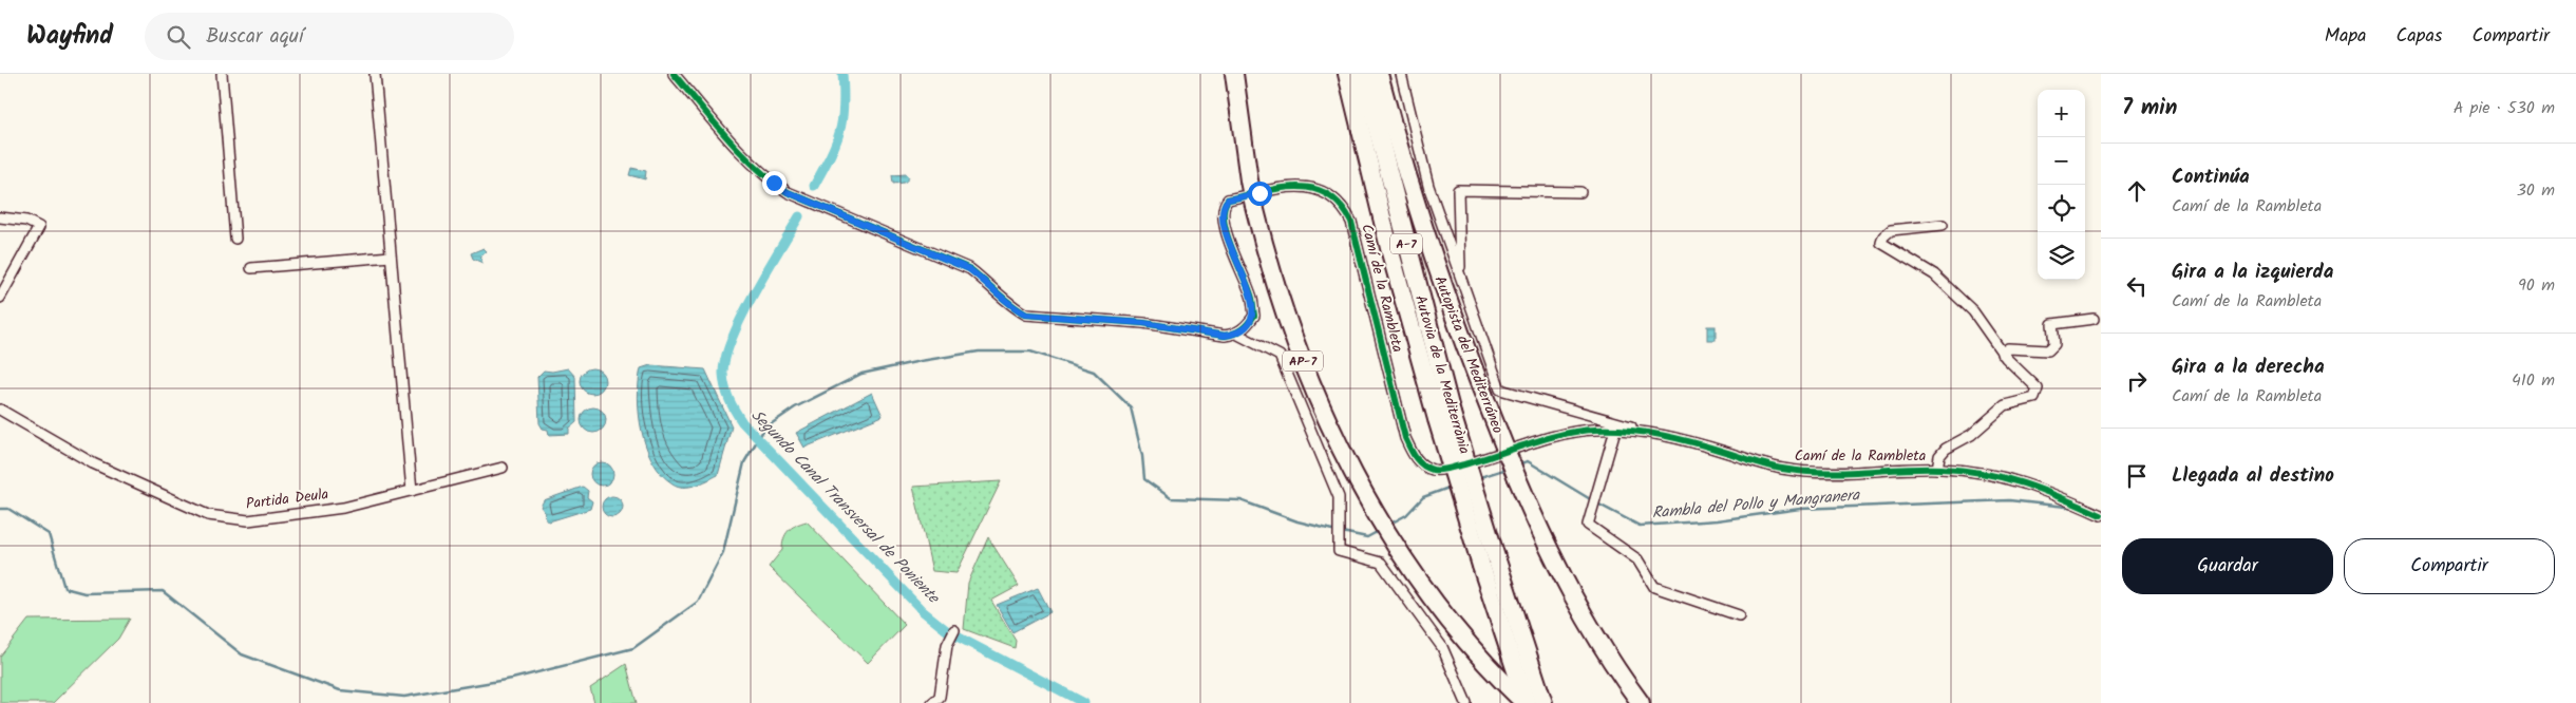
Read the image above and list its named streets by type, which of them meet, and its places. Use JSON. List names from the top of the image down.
{
  "streets": {
    "highway": [
      "A-7",
      "Autopista del Mediterráneo",
      "AP-7",
      "Autovia de la Mediterrània"
    ],
    "street": ["Camí de la Rambleta", "Partida Deula"]
  },
  "crossings": [
    ["AP-7", "Autovia de la Mediterrània"]
  ],
  "water": ["Rambla del Pollo y Mangranera", "Segundo Canal Transversal de Poniente"],
  "page": {
    "header": "Wayfind",
    "search": "Buscar aquí",
    "nav": ["Mapa", "Capas", "Compartir"],
    "heading": ["7 min", "A pie · 530 m"],
    "map_buttons": ["+", "−"],
    "list": [
      ["Continúa", "Camí de la Rambleta", "30 m"],
      ["Gira a la izquierda", "Camí de la Rambleta", "90 m"],
      ["Gira a la derecha", "Camí de la Rambleta", "410 m"],
      "Llegada al destino"
    ],
    "buttons": ["Guardar", "Compartir"]
  }
}
